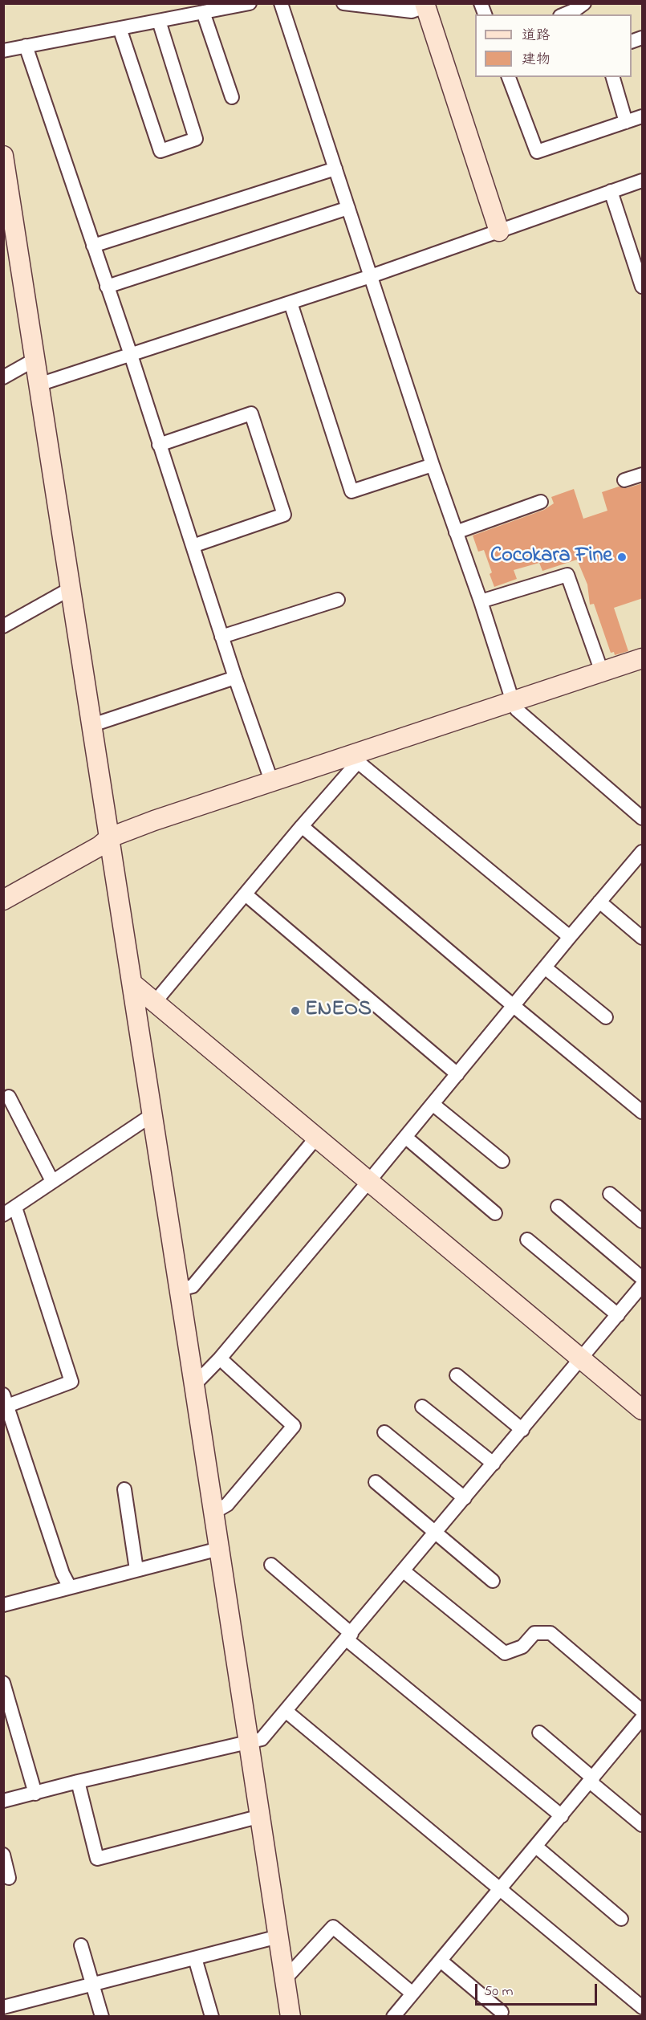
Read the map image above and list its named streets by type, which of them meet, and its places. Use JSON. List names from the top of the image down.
{
  "places": ["Cocokara Fine", "ENEOS"],
  "legend": ["道路", "建物"],
  "scale_bar": "50 m"
}
